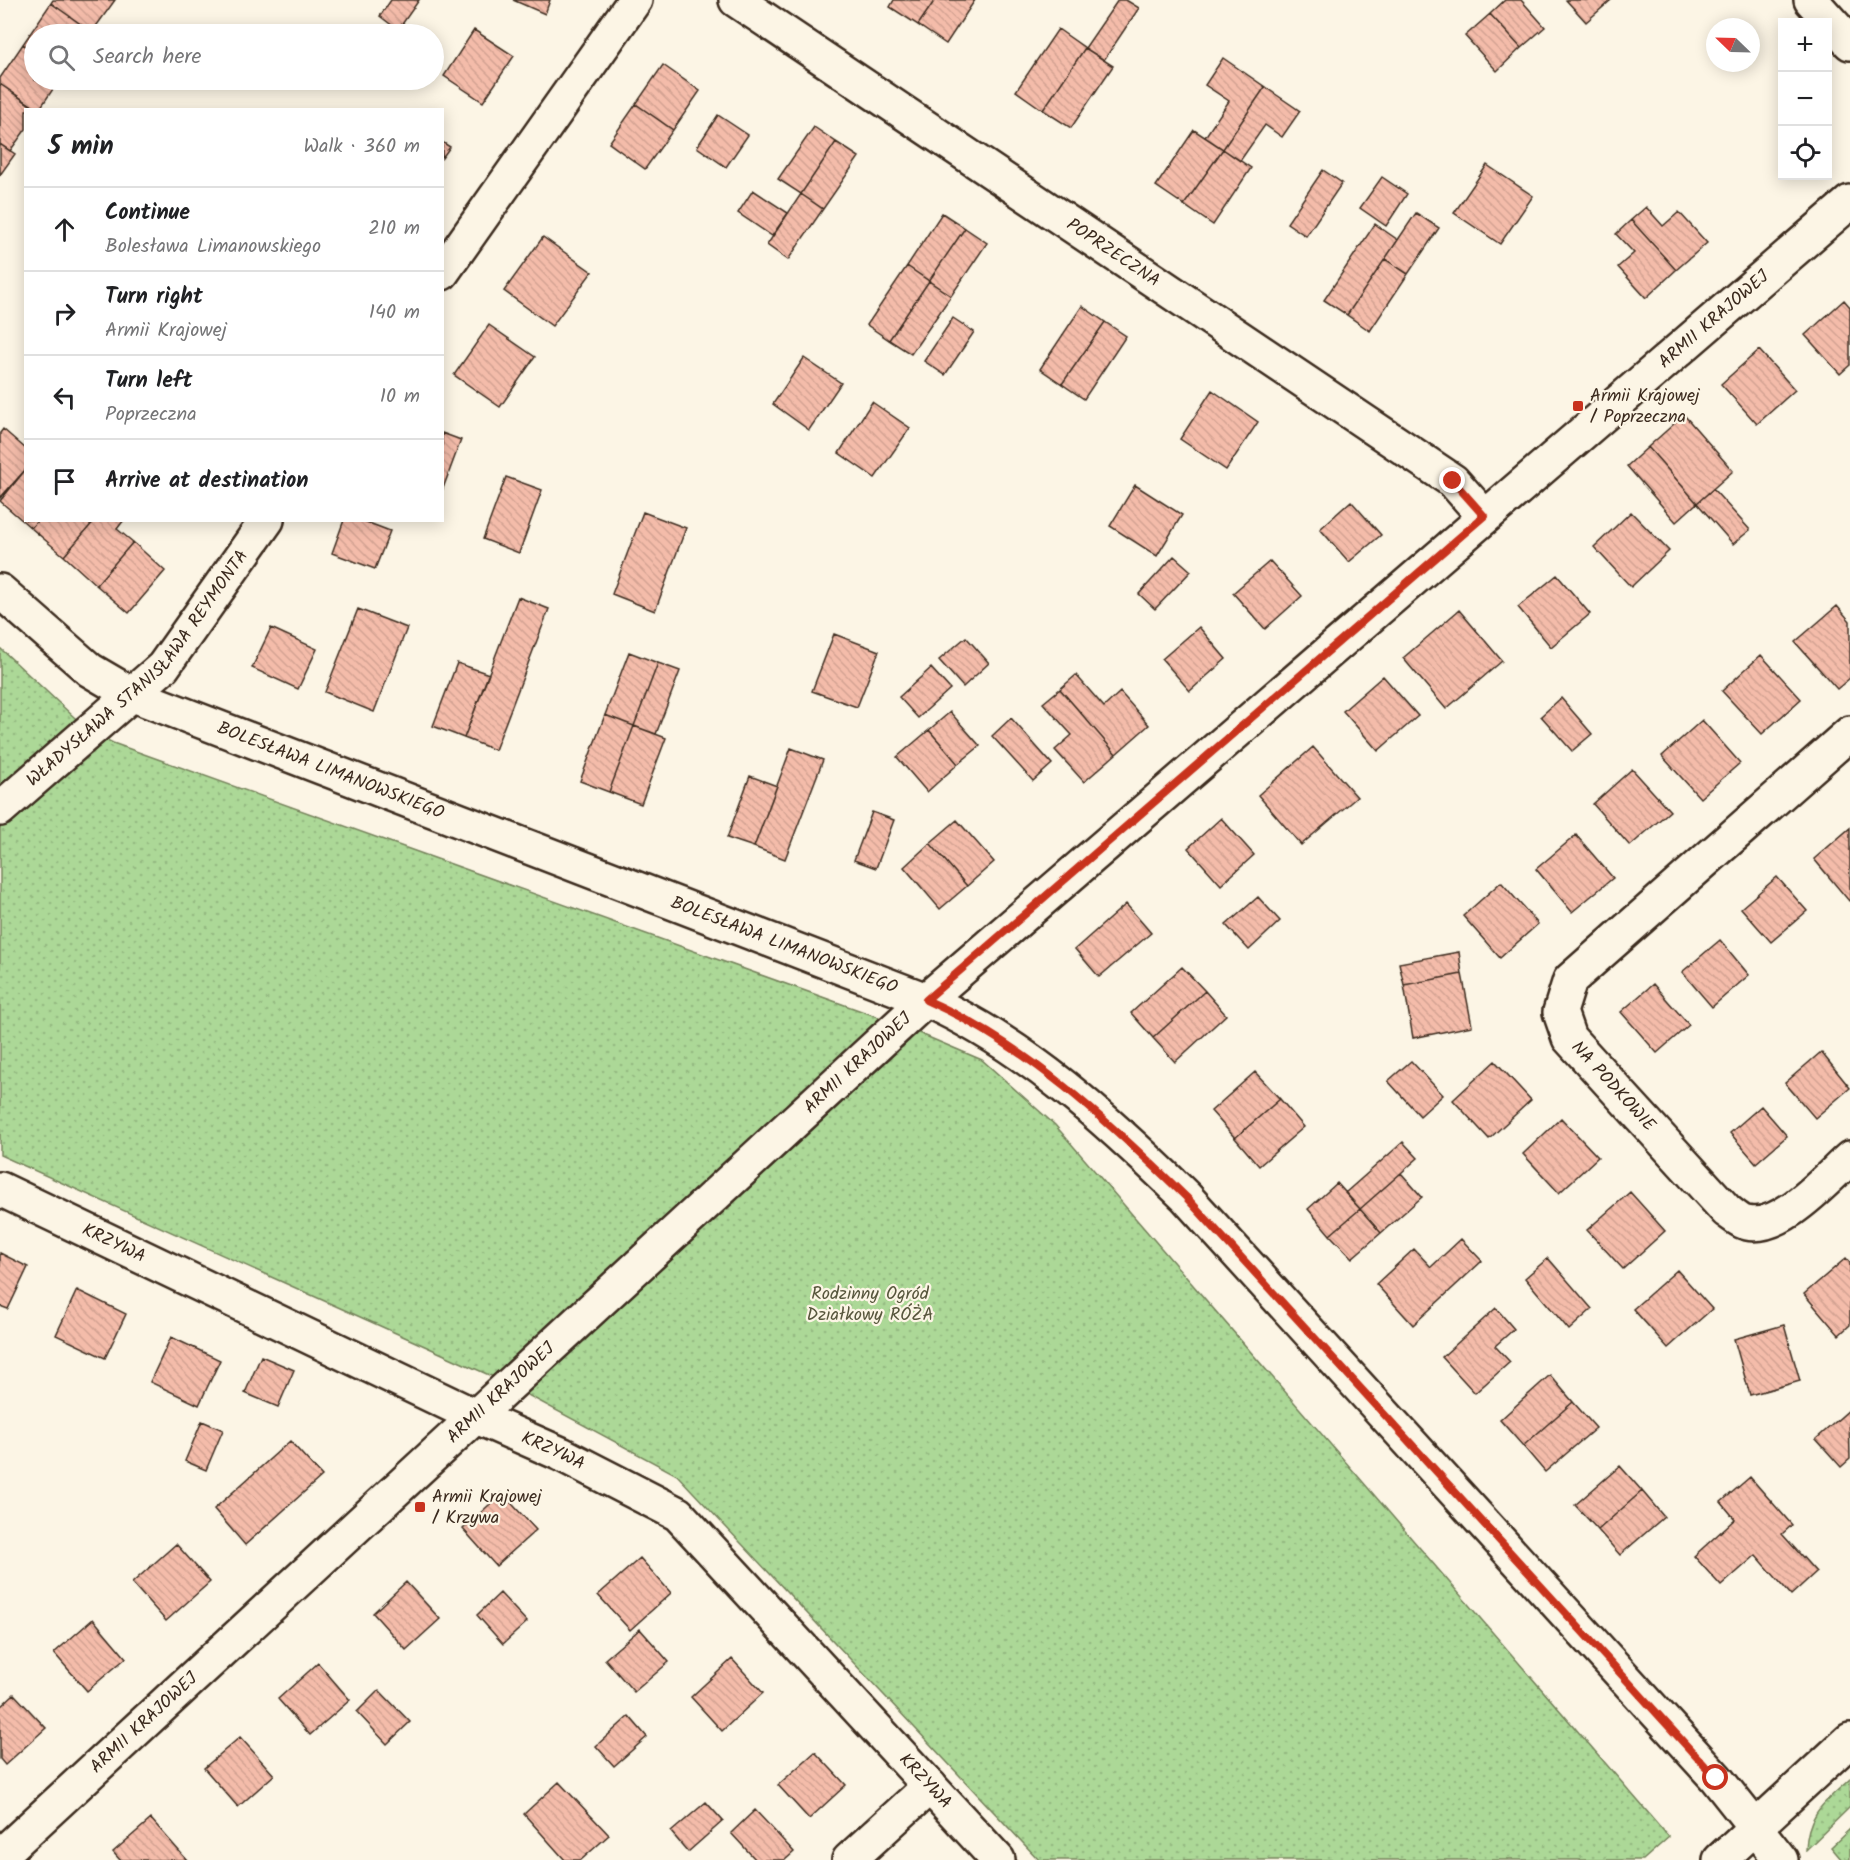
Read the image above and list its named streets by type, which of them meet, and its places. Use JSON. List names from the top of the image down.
{
  "streets": {
    "street": [
      "POPRZECZNA",
      "ARMII KRAJOWEJ",
      "WŁADYSŁAWA STANISŁAWA REYMONTA",
      "BOLESŁAWA LIMANOWSKIEGO",
      "NA PODKOWIE",
      "KRZYWA"
    ]
  },
  "crossings": [
    ["POPRZECZNA", "ARMII KRAJOWEJ"],
    ["ARMII KRAJOWEJ", "BOLESŁAWA LIMANOWSKIEGO"],
    ["ARMII KRAJOWEJ", "KRZYWA"],
    ["WŁADYSŁAWA STANISŁAWA REYMONTA", "BOLESŁAWA LIMANOWSKIEGO"]
  ],
  "parks": ["Rodzinny Ogród Działkowy RÓŻA"],
  "places": {
    "transit": ["Armii Krajowej / Poprzeczna", "Armii Krajowej / Krzywa"]
  },
  "north": "top left",
  "page": {
    "map_buttons": ["+", "−"],
    "search": "Search here",
    "heading": ["5 min", "Walk · 360 m"],
    "list": [
      ["Continue", "Bolesława Limanowskiego", "210 m"],
      ["Turn right", "Armii Krajowej", "140 m"],
      ["Turn left", "Poprzeczna", "10 m"],
      "Arrive at destination"
    ]
  }
}
